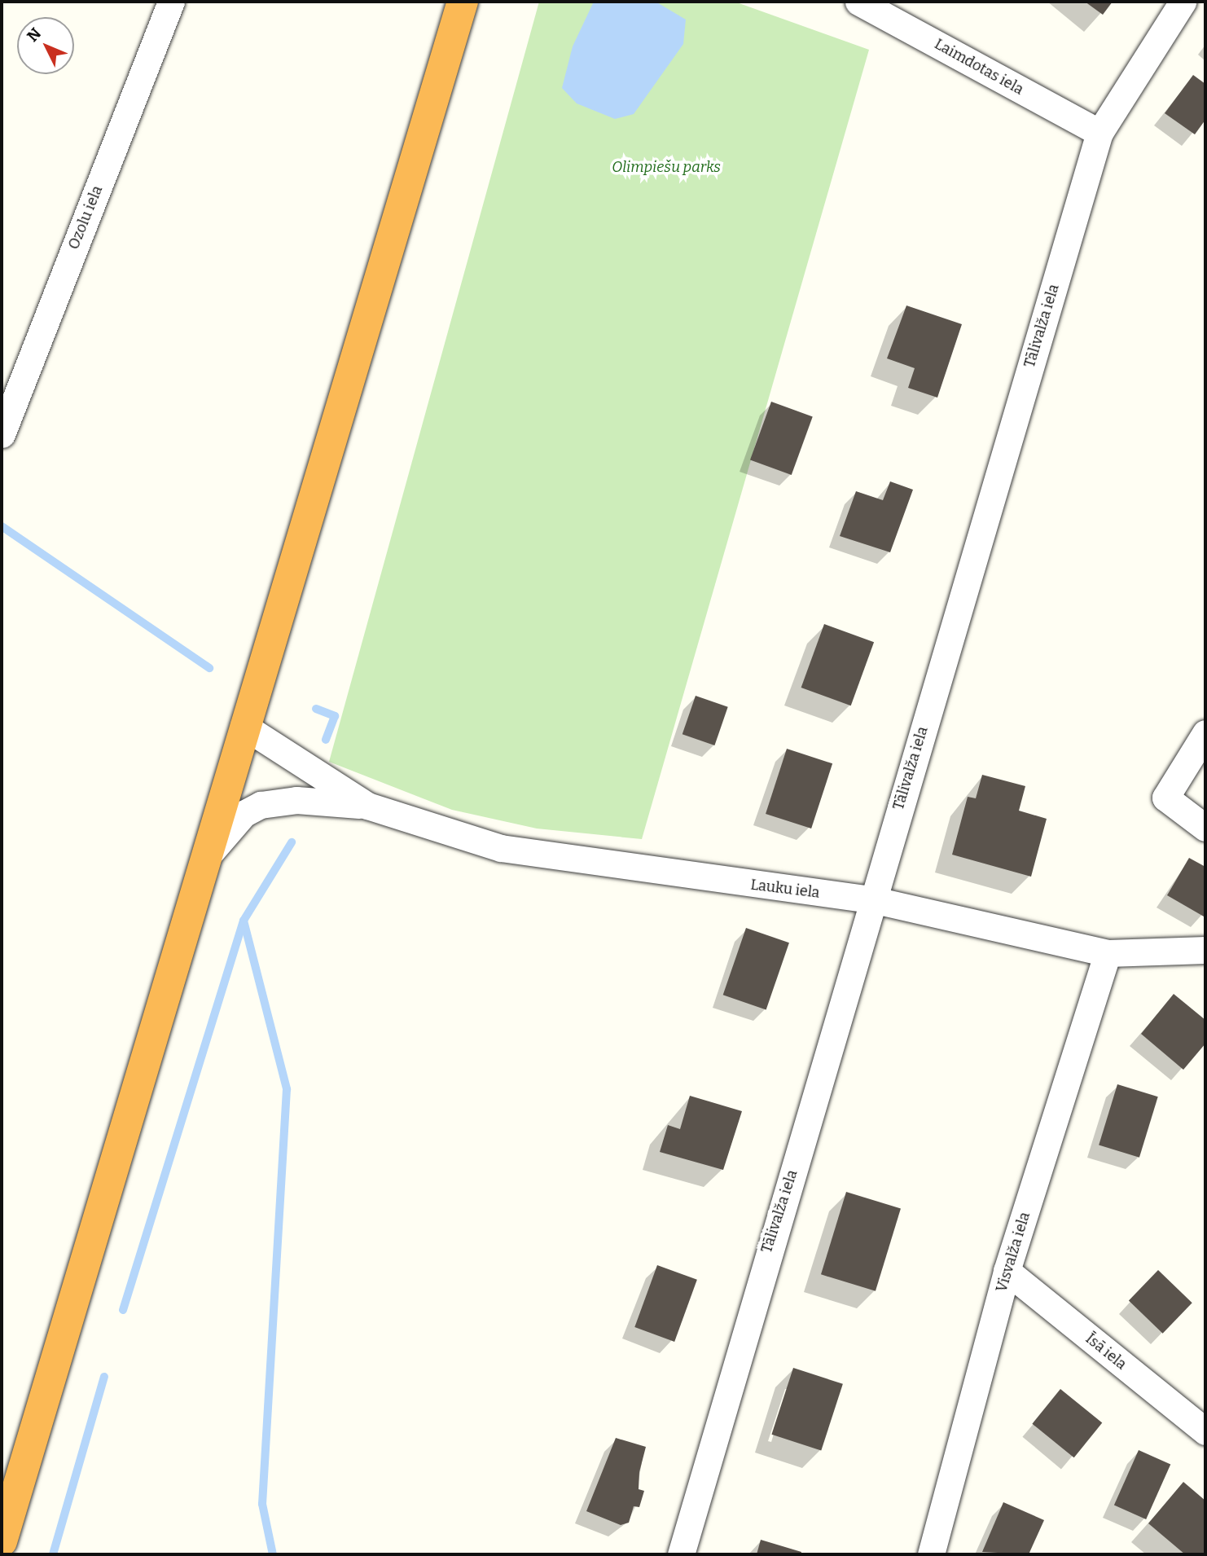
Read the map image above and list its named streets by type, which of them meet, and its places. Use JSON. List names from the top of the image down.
{
  "streets": {
    "street": [
      "Laimdotas iela",
      "Ozolu iela",
      "Tālivalža iela",
      "Lauku iela",
      "Visvalža iela",
      "Īsā iela"
    ]
  },
  "crossings": [
    ["Laimdotas iela", "Tālivalža iela"],
    ["Tālivalža iela", "Lauku iela"],
    ["Lauku iela", "Visvalža iela"],
    ["Visvalža iela", "Īsā iela"]
  ],
  "parks": ["Olimpiešu parks"],
  "north": "top left"
}
